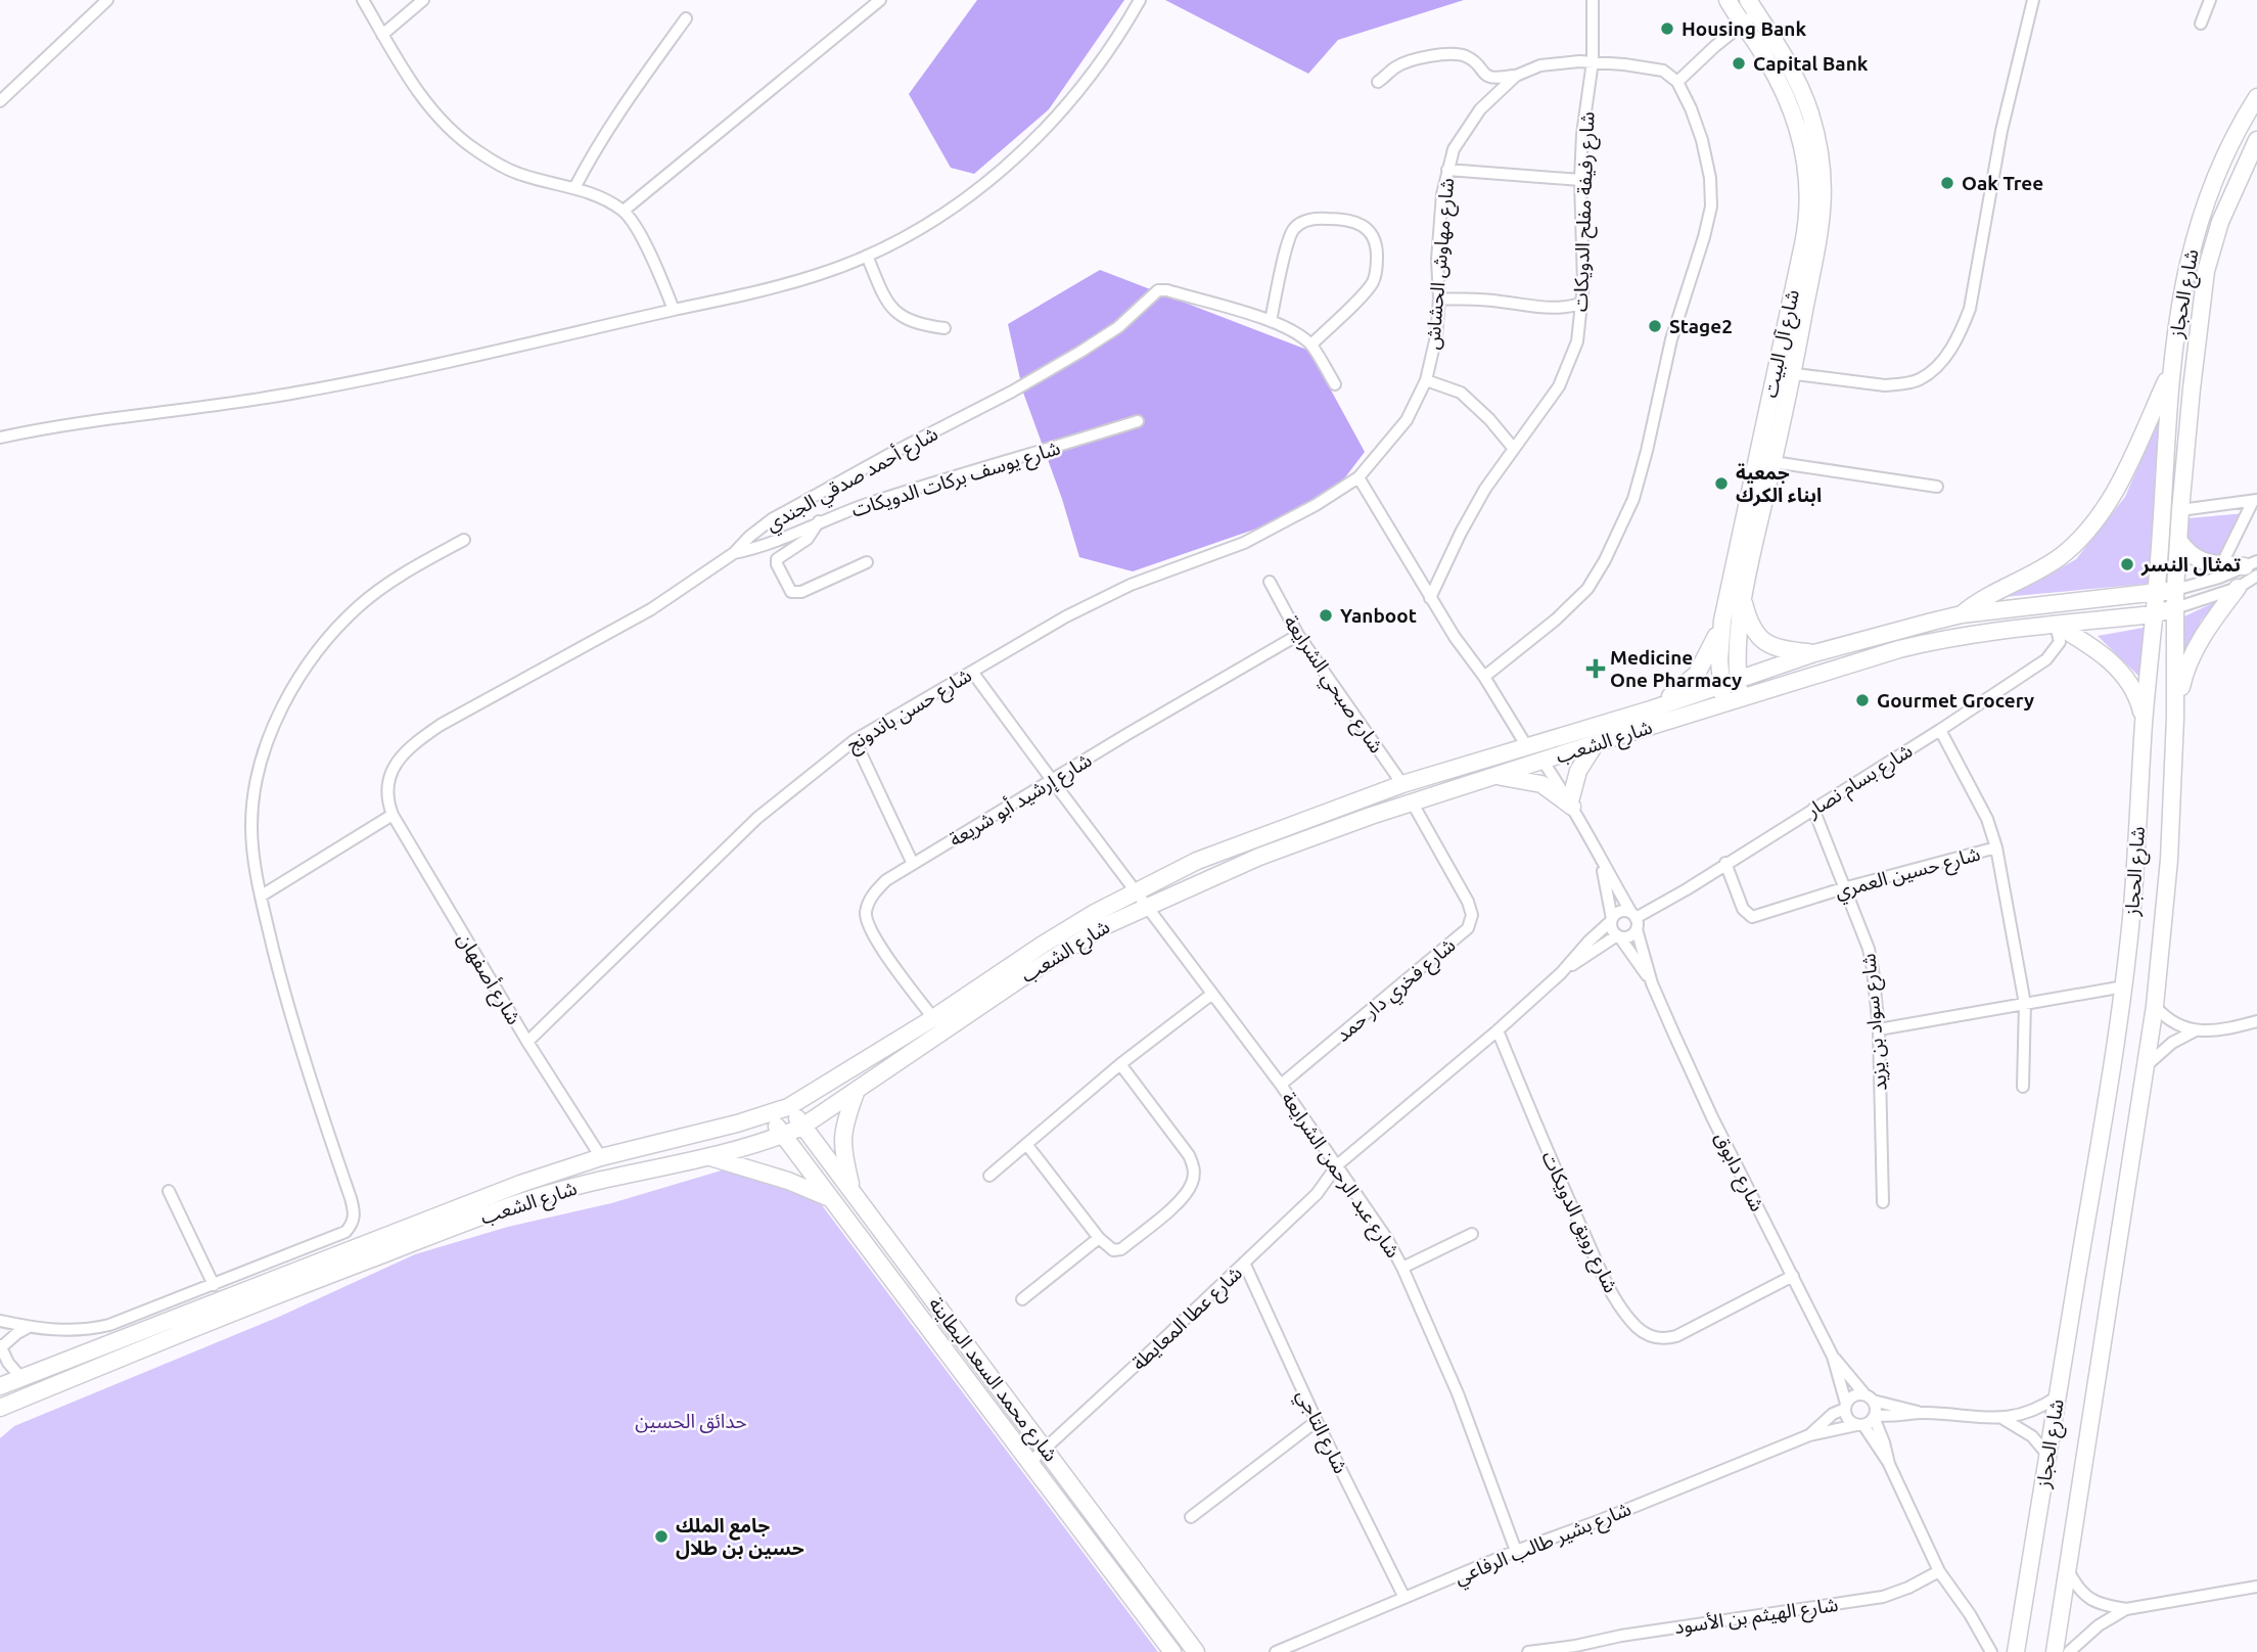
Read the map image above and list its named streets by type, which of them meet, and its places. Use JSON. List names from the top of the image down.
{
  "streets": {
    "main road": [
      "شارع الحجاز",
      "شارع آل البيت",
      "شارع الشعب",
      "شارع محمد السعد البطاينة"
    ],
    "street": [
      "شارع رفيفة مفلح الدويكات",
      "شارع مهاوش الحشاش",
      "شارع أحمد صدقي الجندي",
      "شارع يوسف بركات الدويكات",
      "شارع صبحي الشرايعة",
      "شارع حسن باندونج",
      "شارع بسام نصار",
      "شارع إرشيد أبو شريعة",
      "شارع حسين العمري",
      "شارع أصفهان",
      "شارع فخري دار حمد",
      "شارع سواد بن يزيد",
      "شارع دابوق",
      "شارع عبد الرحمن الشرايعة",
      "شارع رويق الدويكات",
      "شارع عطا المعايطة",
      "شارع التاجي",
      "شارع بشير طالب الرفاعي",
      "شارع الهيثم بن الأسود"
    ]
  },
  "crossings": [
    ["شارع رفيفة مفلح الدويكات", "شارع مهاوش الحشاش"],
    ["شارع مهاوش الحشاش", "شارع حسن باندونج"],
    ["شارع الحجاز", "شارع الشعب"],
    ["شارع آل البيت", "شارع الشعب"],
    ["شارع أحمد صدقي الجندي", "شارع يوسف بركات الدويكات"],
    ["شارع أحمد صدقي الجندي", "شارع أصفهان"],
    ["شارع صبحي الشرايعة", "شارع الشعب"],
    ["شارع صبحي الشرايعة", "شارع إرشيد أبو شريعة"],
    ["شارع حسن باندونج", "شارع أصفهان"],
    ["شارع حسن باندونج", "شارع عبد الرحمن الشرايعة"],
    ["شارع الشعب", "شارع بسام نصار"],
    ["شارع الشعب", "شارع إرشيد أبو شريعة"],
    ["شارع الشعب", "شارع أصفهان"],
    ["شارع الشعب", "شارع فخري دار حمد"],
    ["شارع الشعب", "شارع دابوق"],
    ["شارع الشعب", "شارع عبد الرحمن الشرايعة"],
    ["شارع الشعب", "شارع محمد السعد البطاينة"],
    ["شارع بسام نصار", "شارع حسين العمري"],
    ["شارع بسام نصار", "شارع سواد بن يزيد"],
    ["شارع بسام نصار", "شارع دابوق"],
    ["شارع إرشيد أبو شريعة", "شارع عبد الرحمن الشرايعة"],
    ["شارع حسين العمري", "شارع سواد بن يزيد"],
    ["شارع فخري دار حمد", "شارع عبد الرحمن الشرايعة"],
    ["شارع دابوق", "شارع رويق الدويكات"],
    ["شارع دابوق", "شارع بشير طالب الرفاعي"],
    ["شارع عبد الرحمن الشرايعة", "شارع عطا المعايطة"],
    ["شارع عبد الرحمن الشرايعة", "شارع بشير طالب الرفاعي"],
    ["شارع عطا المعايطة", "شارع محمد السعد البطاينة"],
    ["شارع عطا المعايطة", "شارع التاجي"],
    ["شارع التاجي", "شارع بشير طالب الرفاعي"]
  ],
  "parks": ["حدائق الحسين"],
  "places": {
    "other": [
      "Housing Bank",
      "Capital Bank",
      "Oak Tree",
      "Stage2",
      "جمعية ابناء الكرك",
      "تمثال النسر",
      "Yanboot",
      "Gourmet Grocery",
      "جامع الملك حسين بن طلال"
    ],
    "health": ["Medicine One Pharmacy"]
  }
}
